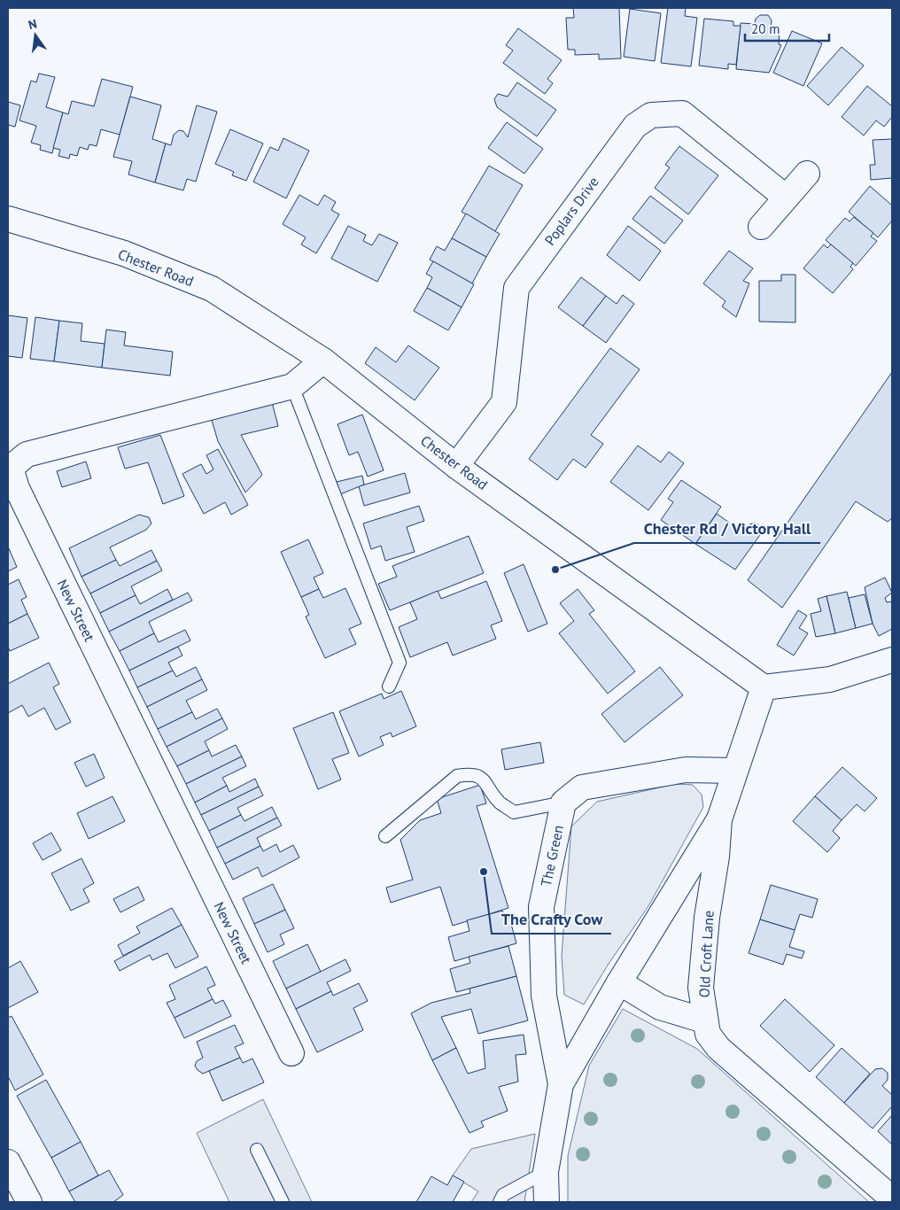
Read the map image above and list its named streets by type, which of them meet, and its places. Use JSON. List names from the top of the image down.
{
  "streets": {
    "street": [
      "Poplars Drive",
      "Chester Road",
      "New Street",
      "The Green",
      "Old Croft Lane"
    ]
  },
  "crossings": [
    ["Poplars Drive", "Chester Road"],
    ["Chester Road", "New Street"],
    ["Chester Road", "Old Croft Lane"],
    ["The Green", "Old Croft Lane"]
  ],
  "places": ["Chester Rd / Victory Hall", "The Crafty Cow"],
  "scale_bar": "20 m",
  "north": "top"
}
